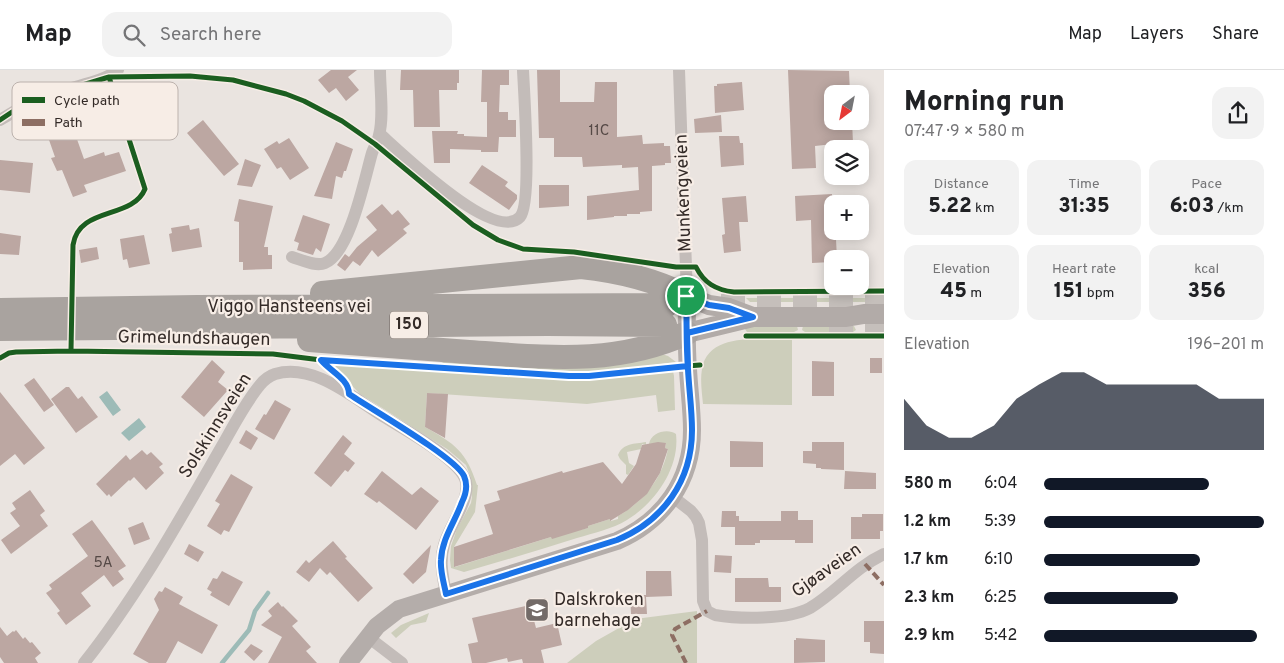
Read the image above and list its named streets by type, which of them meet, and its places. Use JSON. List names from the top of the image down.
{
  "streets": {
    "highway": ["Viggo Hansteens vei", "150"],
    "street": ["Munkengveien", "Solskinnsveien", "Gjøaveien"],
    "cycle path": ["Grimelundshaugen"]
  },
  "crossings": [
    ["Munkengveien", "Viggo Hansteens vei"]
  ],
  "places": {
    "school or university": ["Dalskroken barnehage"]
  },
  "house_numbers": ["11C", "5A"],
  "legend": ["Cycle path", "Path"],
  "north": "bottom left",
  "page": {
    "header": "Map",
    "search": "Search here",
    "nav": ["Map", "Layers", "Share"],
    "heading": ["Morning run", "07:47 · 9 × 580 m"],
    "map_buttons": ["+", "−"],
    "stats": [
      ["Distance", "5.22 km"],
      ["Time", "31:35"],
      ["Pace", "6:03 /km"],
      ["Elevation", "45 m"],
      ["Heart rate", "151 bpm"],
      ["kcal", "356"]
    ],
    "chart": ["Elevation", "196–201 m"],
    "list": [
      {
        "name": "580 m",
        "note": "6:04"
      },
      {
        "name": "1.2 km",
        "note": "5:39"
      },
      {
        "name": "1.7 km",
        "note": "6:10"
      },
      {
        "name": "2.3 km",
        "note": "6:25"
      },
      {
        "name": "2.9 km",
        "note": "5:42"
      }
    ]
  }
}
